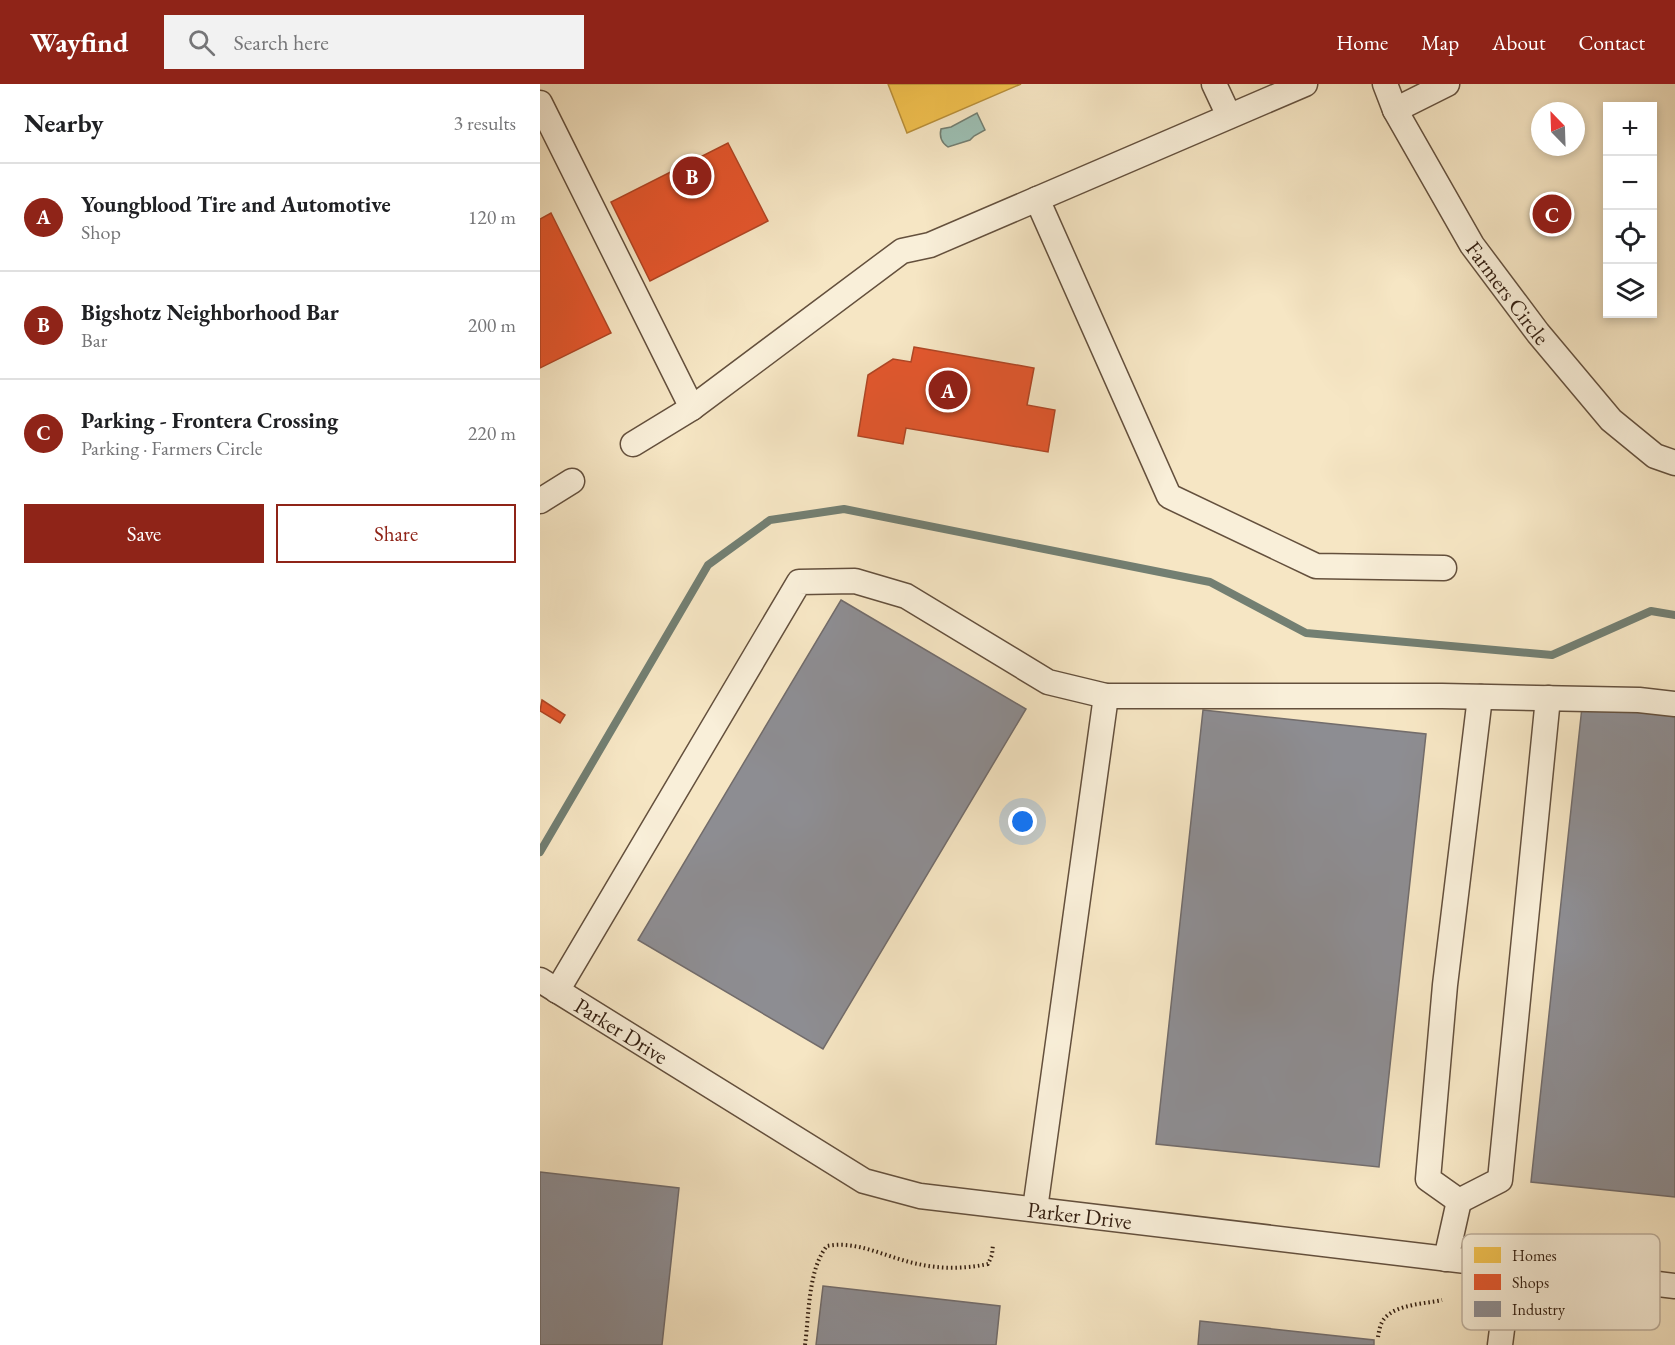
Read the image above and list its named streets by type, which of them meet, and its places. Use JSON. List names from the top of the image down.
{
  "streets": {
    "street": ["Farmers Circle", "Parker Drive"]
  },
  "legend": ["Homes", "Shops", "Industry"],
  "north": "top left",
  "page": {
    "header": "Wayfind",
    "search": "Search here",
    "nav": [
      "Home",
      "Map",
      "About",
      "Contact"
    ],
    "heading": ["Nearby", "3 results"],
    "map_buttons": ["+", "−"],
    "pins": ["B", "C", "A"],
    "list": [
      {
        "mark": "A",
        "name": "Youngblood Tire and Automotive",
        "note": "Shop",
        "value": "120 m"
      },
      {
        "mark": "B",
        "name": "Bigshotz Neighborhood Bar",
        "note": "Bar",
        "value": "200 m"
      },
      {
        "mark": "C",
        "name": "Parking - Frontera Crossing",
        "note": "Parking · Farmers Circle",
        "value": "220 m"
      }
    ],
    "buttons": ["Save", "Share"]
  }
}
